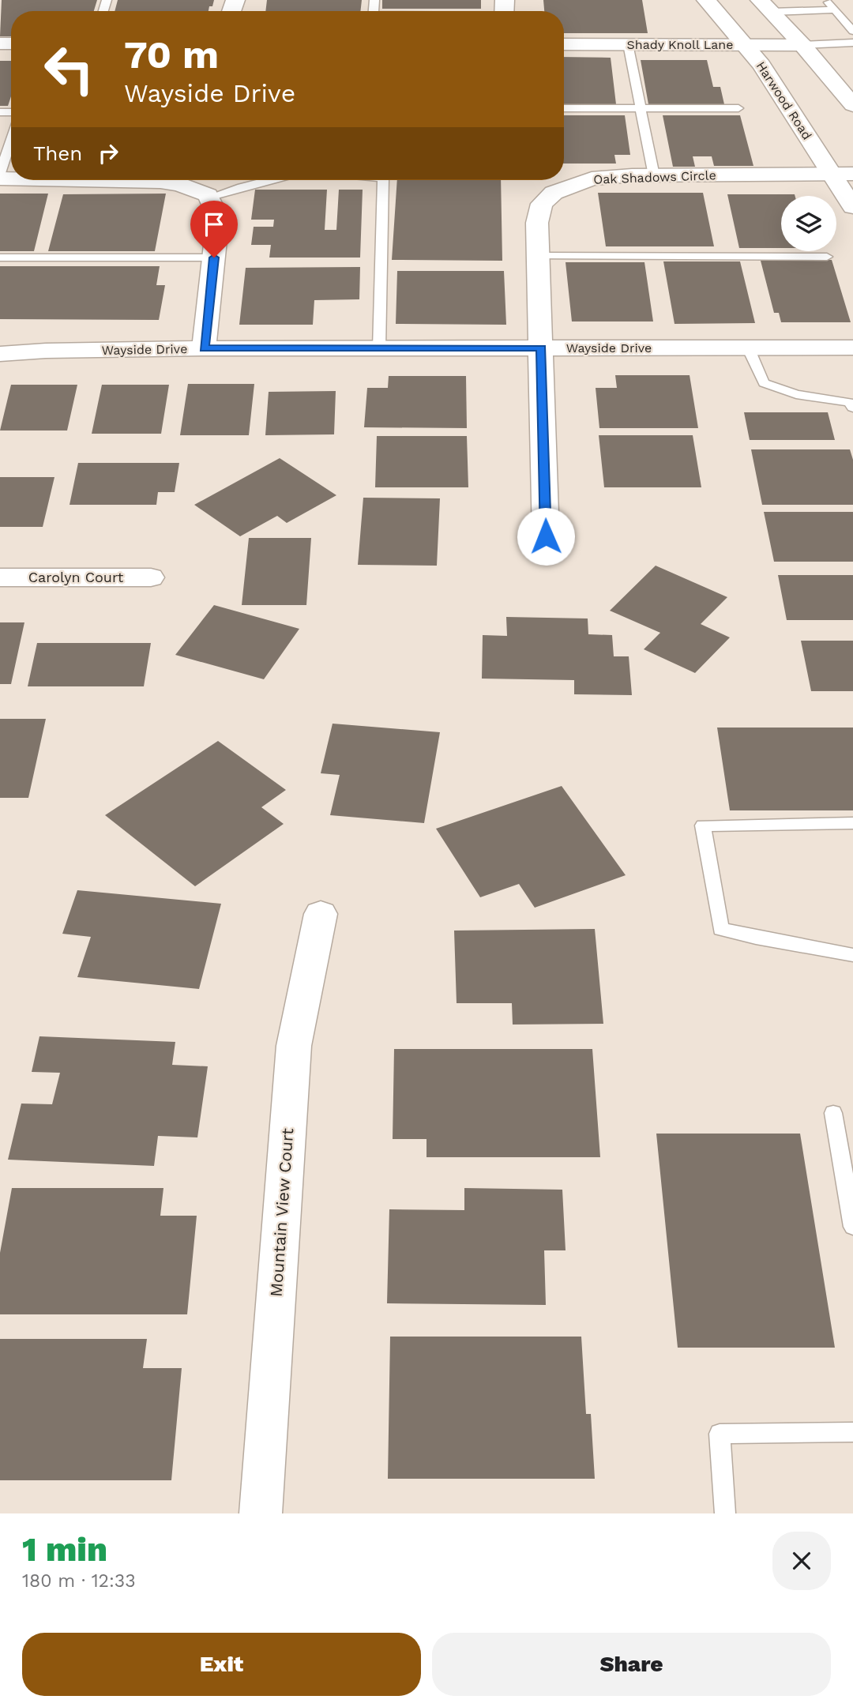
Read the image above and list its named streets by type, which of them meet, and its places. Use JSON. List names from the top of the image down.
{
  "streets": {
    "street": [
      "Shady Knoll Lane",
      "Harwood Road",
      "Oak Shadows Circle",
      "Wayside Drive",
      "Carolyn Court",
      "Mountain View Court"
    ]
  },
  "crossings": [
    ["Shady Knoll Lane", "Harwood Road"],
    ["Harwood Road", "Oak Shadows Circle"],
    ["Oak Shadows Circle", "Wayside Drive"]
  ],
  "page": {
    "turn": ["70 m", "Wayside Drive"],
    "then": "Then",
    "heading": ["1 min", "180 m · 12:33"],
    "buttons": ["Exit", "Share"]
  }
}
